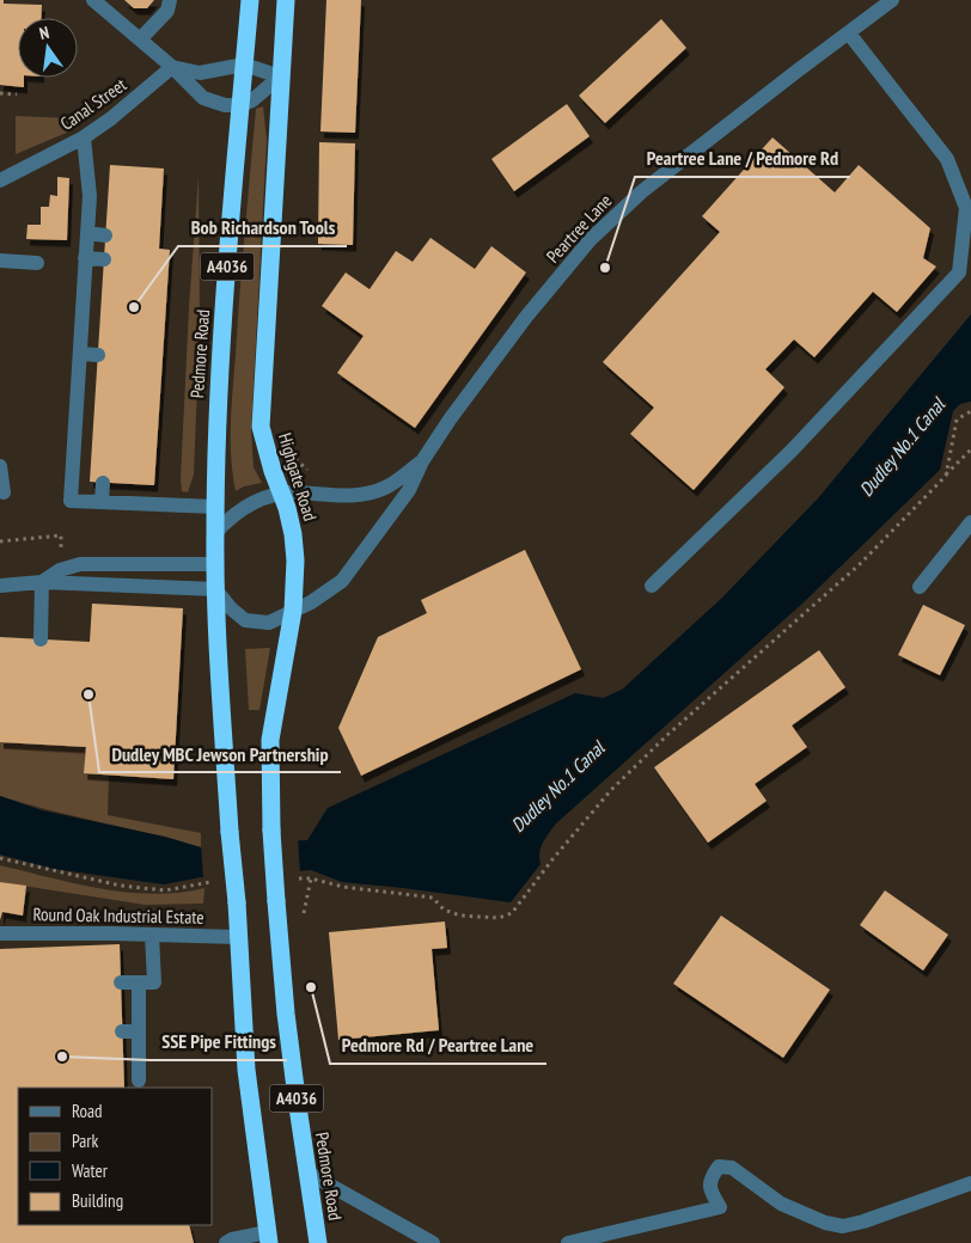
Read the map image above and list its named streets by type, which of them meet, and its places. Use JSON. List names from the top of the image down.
{
  "streets": {
    "highway": ["A4036", "Pedmore Road", "Highgate Road"],
    "street": ["Canal Street", "Peartree Lane", "Round Oak Industrial Estate"]
  },
  "crossings": [
    ["Peartree Lane", "A4036"],
    ["Peartree Lane", "Pedmore Road"],
    ["Peartree Lane", "Highgate Road"],
    ["A4036", "Pedmore Road"],
    ["A4036", "Highgate Road"],
    ["A4036", "Round Oak Industrial Estate"],
    ["Pedmore Road", "Highgate Road"]
  ],
  "water": ["Dudley No.1 Canal"],
  "places": [
    "Peartree Lane / Pedmore Rd",
    "Bob Richardson Tools",
    "Dudley MBC Jewson Partnership",
    "Pedmore Rd / Peartree Lane",
    "SSE Pipe Fittings"
  ],
  "legend": [
    "Road",
    "Park",
    "Water",
    "Building"
  ],
  "north": "top"
}
